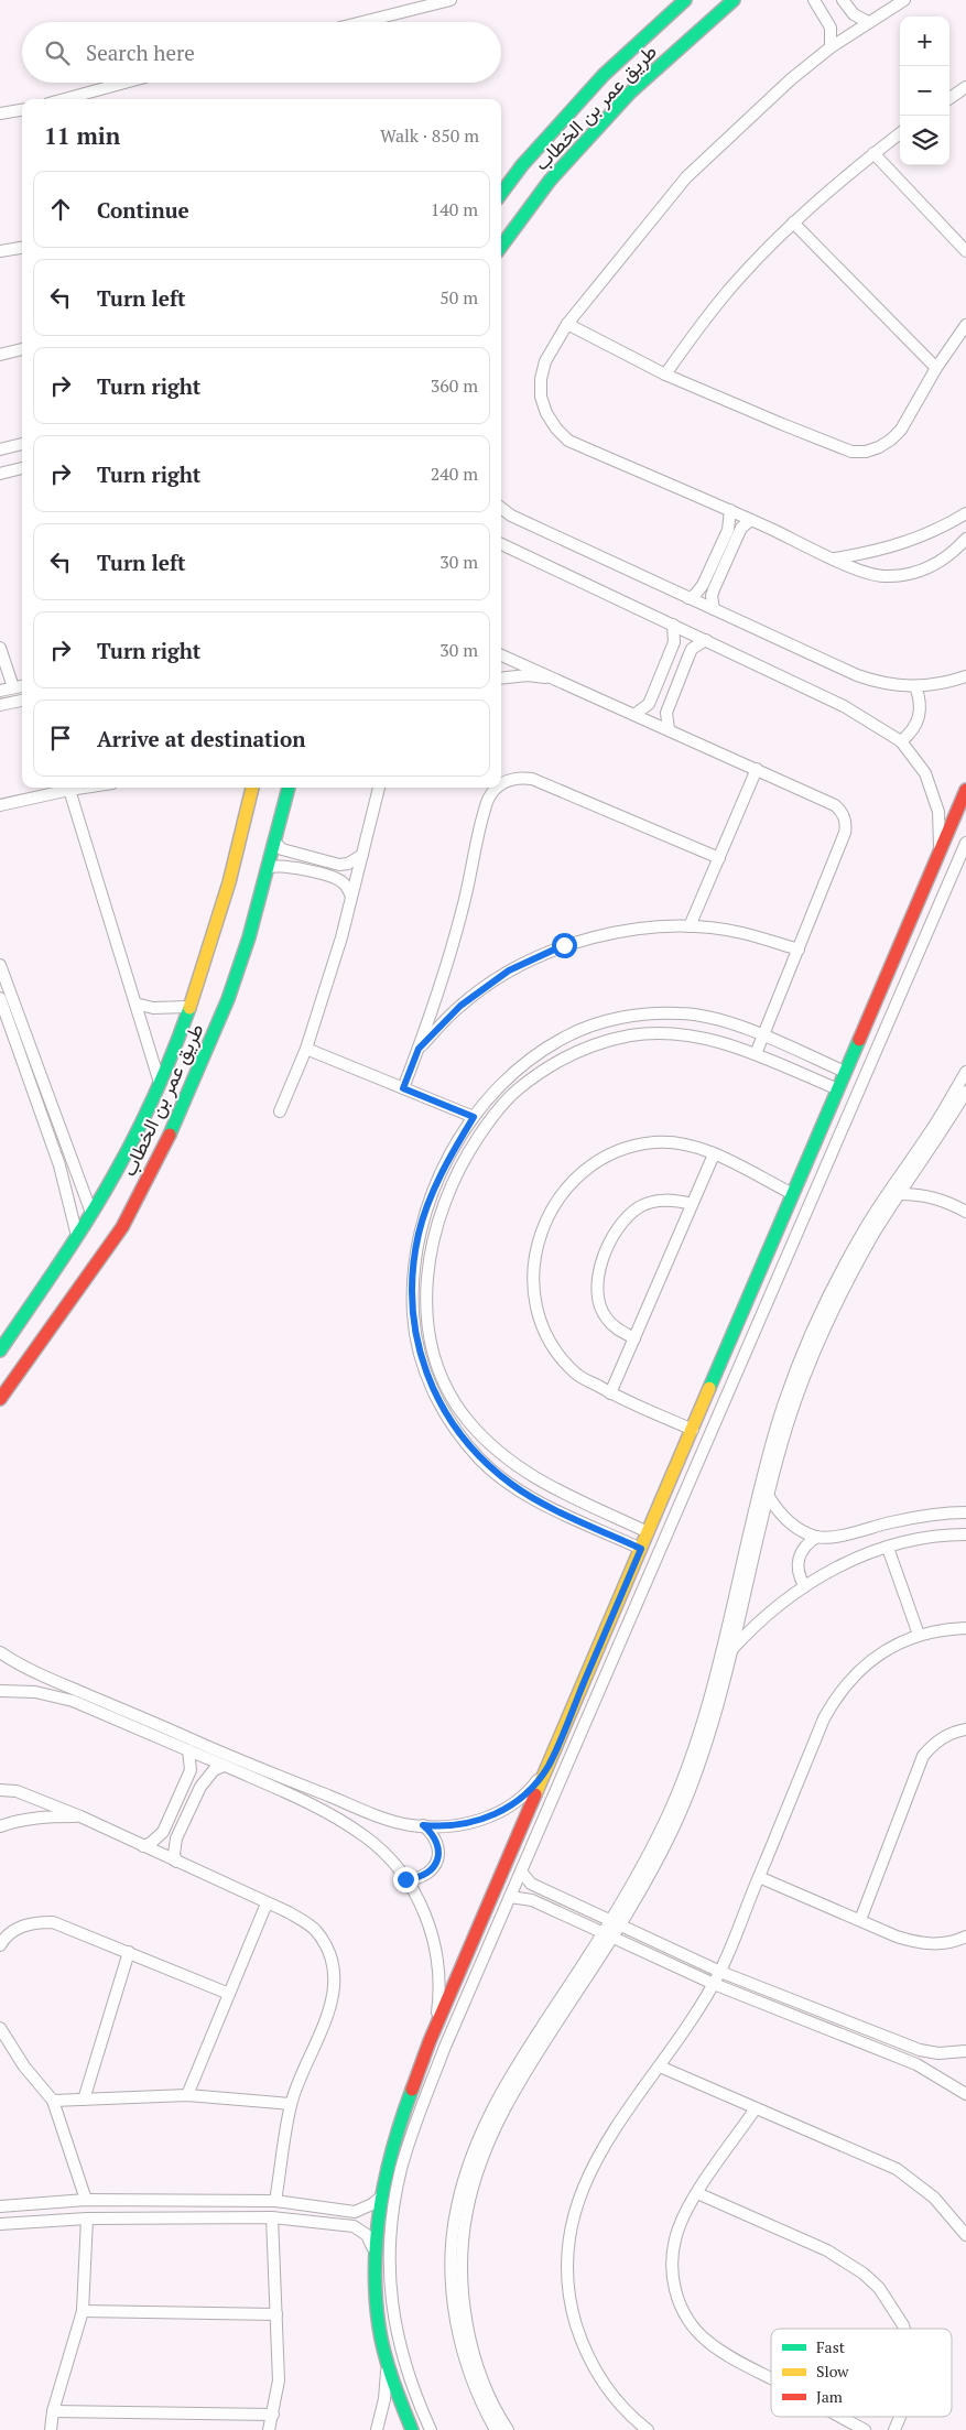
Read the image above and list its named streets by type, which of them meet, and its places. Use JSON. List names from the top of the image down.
{
  "streets": {
    "street": ["طريق عمر بن الخطاب"]
  },
  "legend": ["Fast", "Slow", "Jam"],
  "page": {
    "map_buttons": ["+", "−"],
    "search": "Search here",
    "heading": ["11 min", "Walk · 850 m"],
    "list": [
      ["Continue", "140 m"],
      ["Turn left", "50 m"],
      ["Turn right", "360 m"],
      ["Turn right", "240 m"],
      ["Turn left", "30 m"],
      ["Turn right", "30 m"],
      "Arrive at destination"
    ]
  }
}
